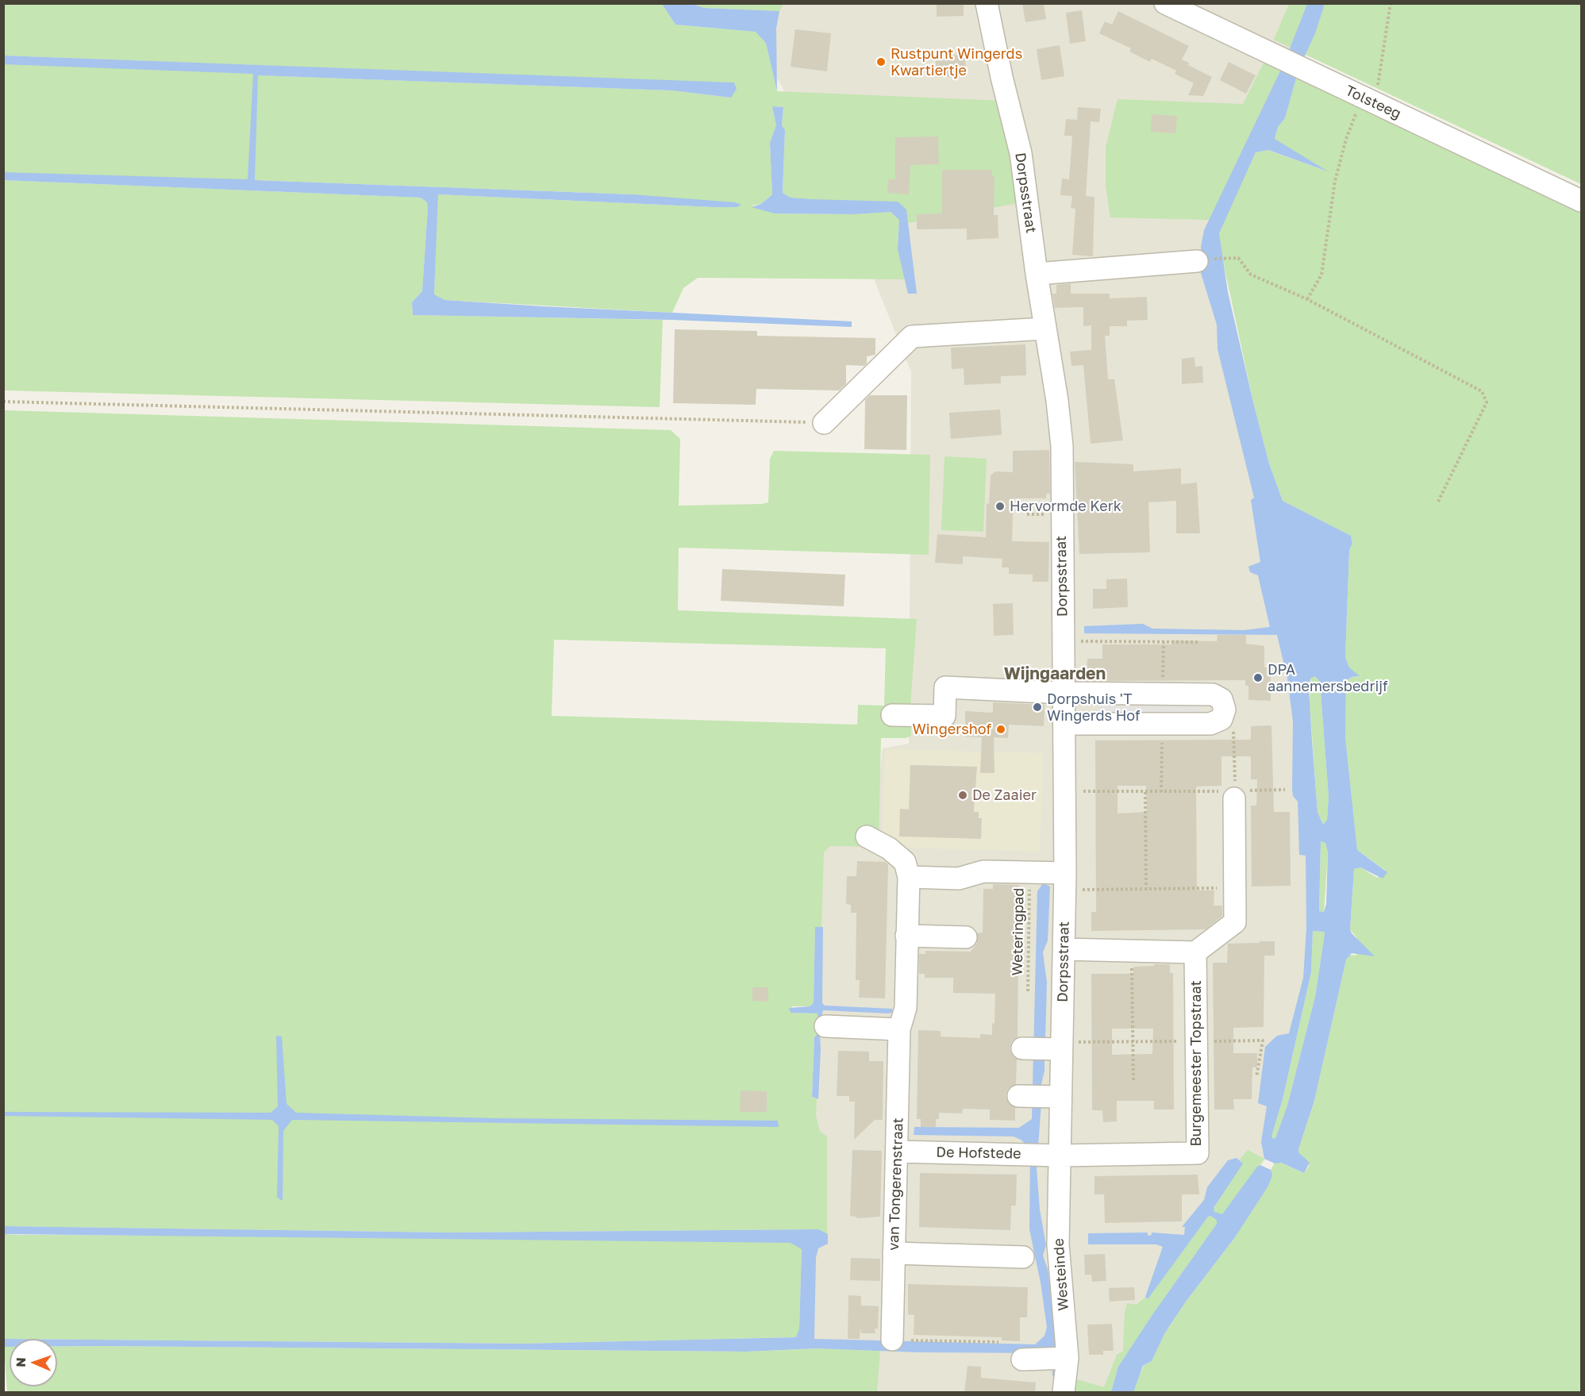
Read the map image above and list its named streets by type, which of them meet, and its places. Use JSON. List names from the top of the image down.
{
  "streets": {
    "street": [
      "Tolsteeg",
      "Dorpsstraat",
      "Burgemeester Topstraat",
      "De Hofstede",
      "van Tongerenstraat",
      "Westeinde"
    ],
    "path": ["Weteringpad"]
  },
  "crossings": [
    ["Dorpsstraat", "Burgemeester Topstraat"],
    ["Dorpsstraat", "De Hofstede"],
    ["Dorpsstraat", "Westeinde"],
    ["Burgemeester Topstraat", "De Hofstede"],
    ["Burgemeester Topstraat", "Westeinde"],
    ["De Hofstede", "van Tongerenstraat"],
    ["De Hofstede", "Westeinde"]
  ],
  "districts": ["Wijngaarden"],
  "places": [
    "Rustpunt Wingerds Kwartiertje",
    "Hervormde Kerk",
    "DPA aannemersbedrijf",
    "Dorpshuis 'T Wingerds Hof",
    "Wingershof",
    "De Zaaier"
  ],
  "north": "left"
}
